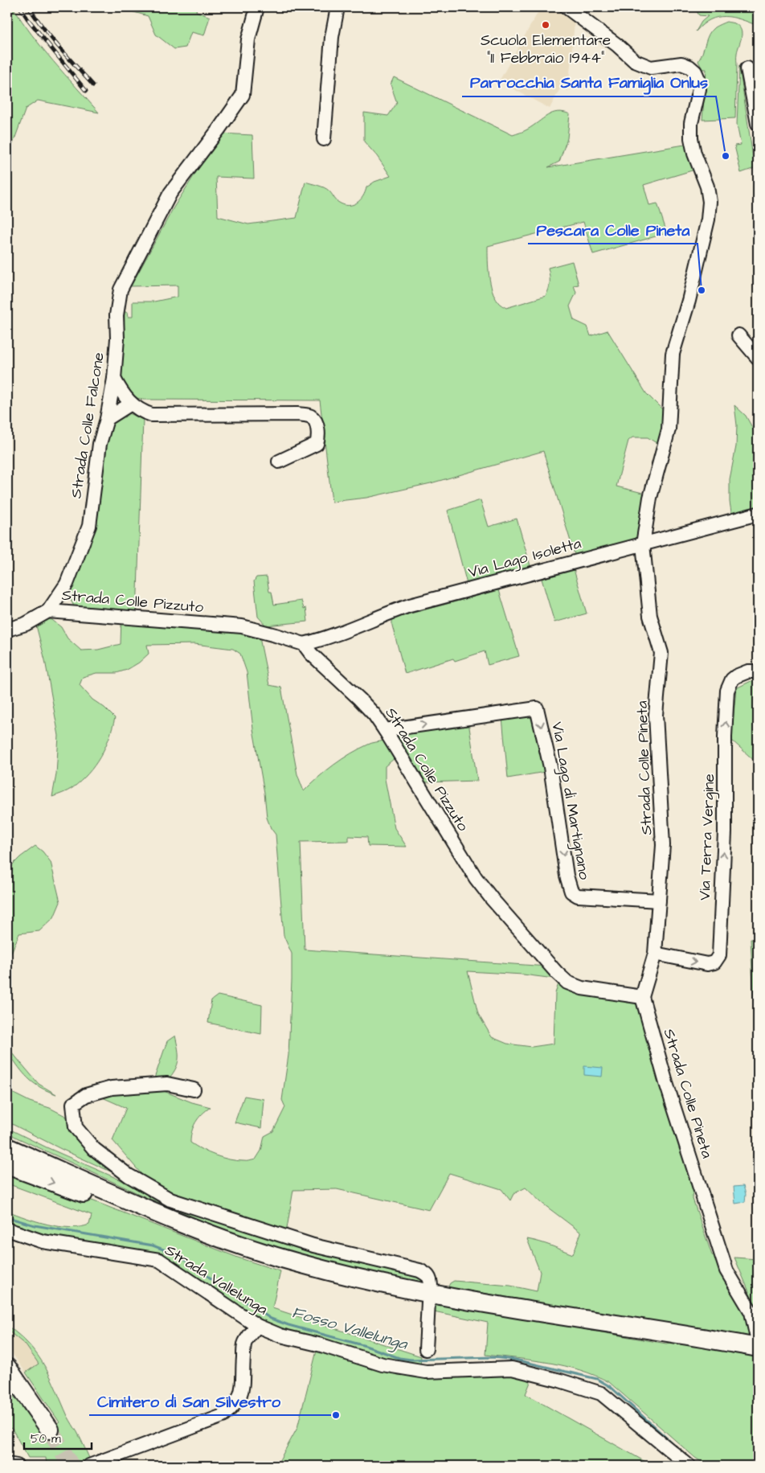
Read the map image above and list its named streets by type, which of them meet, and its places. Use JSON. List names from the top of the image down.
{
  "streets": {
    "street": [
      "Strada Colle Falcone",
      "Via Lago Isoletta",
      "Strada Colle Pizzuto",
      "Strada Colle Pineta",
      "Via Lago di Martignano",
      "Via Terra Vergine",
      "Strada Vallelunga"
    ]
  },
  "crossings": [
    ["Strada Colle Falcone", "Strada Colle Pizzuto"],
    ["Via Lago Isoletta", "Strada Colle Pizzuto"],
    ["Via Lago Isoletta", "Strada Colle Pineta"],
    ["Strada Colle Pizzuto", "Strada Colle Pineta"],
    ["Strada Colle Pizzuto", "Via Lago di Martignano"],
    ["Strada Colle Pineta", "Via Lago di Martignano"],
    ["Strada Colle Pineta", "Via Terra Vergine"]
  ],
  "one_way": ["Via Terra Vergine"],
  "water": ["Fosso Vallelunga"],
  "places": [
    "Scuola Elementare \"11 Febbraio 1944\"",
    "Parrocchia Santa Famiglia Onlus",
    "Pescara Colle Pineta",
    "Cimitero di San Silvestro"
  ],
  "scale_bar": "50 m"
}
